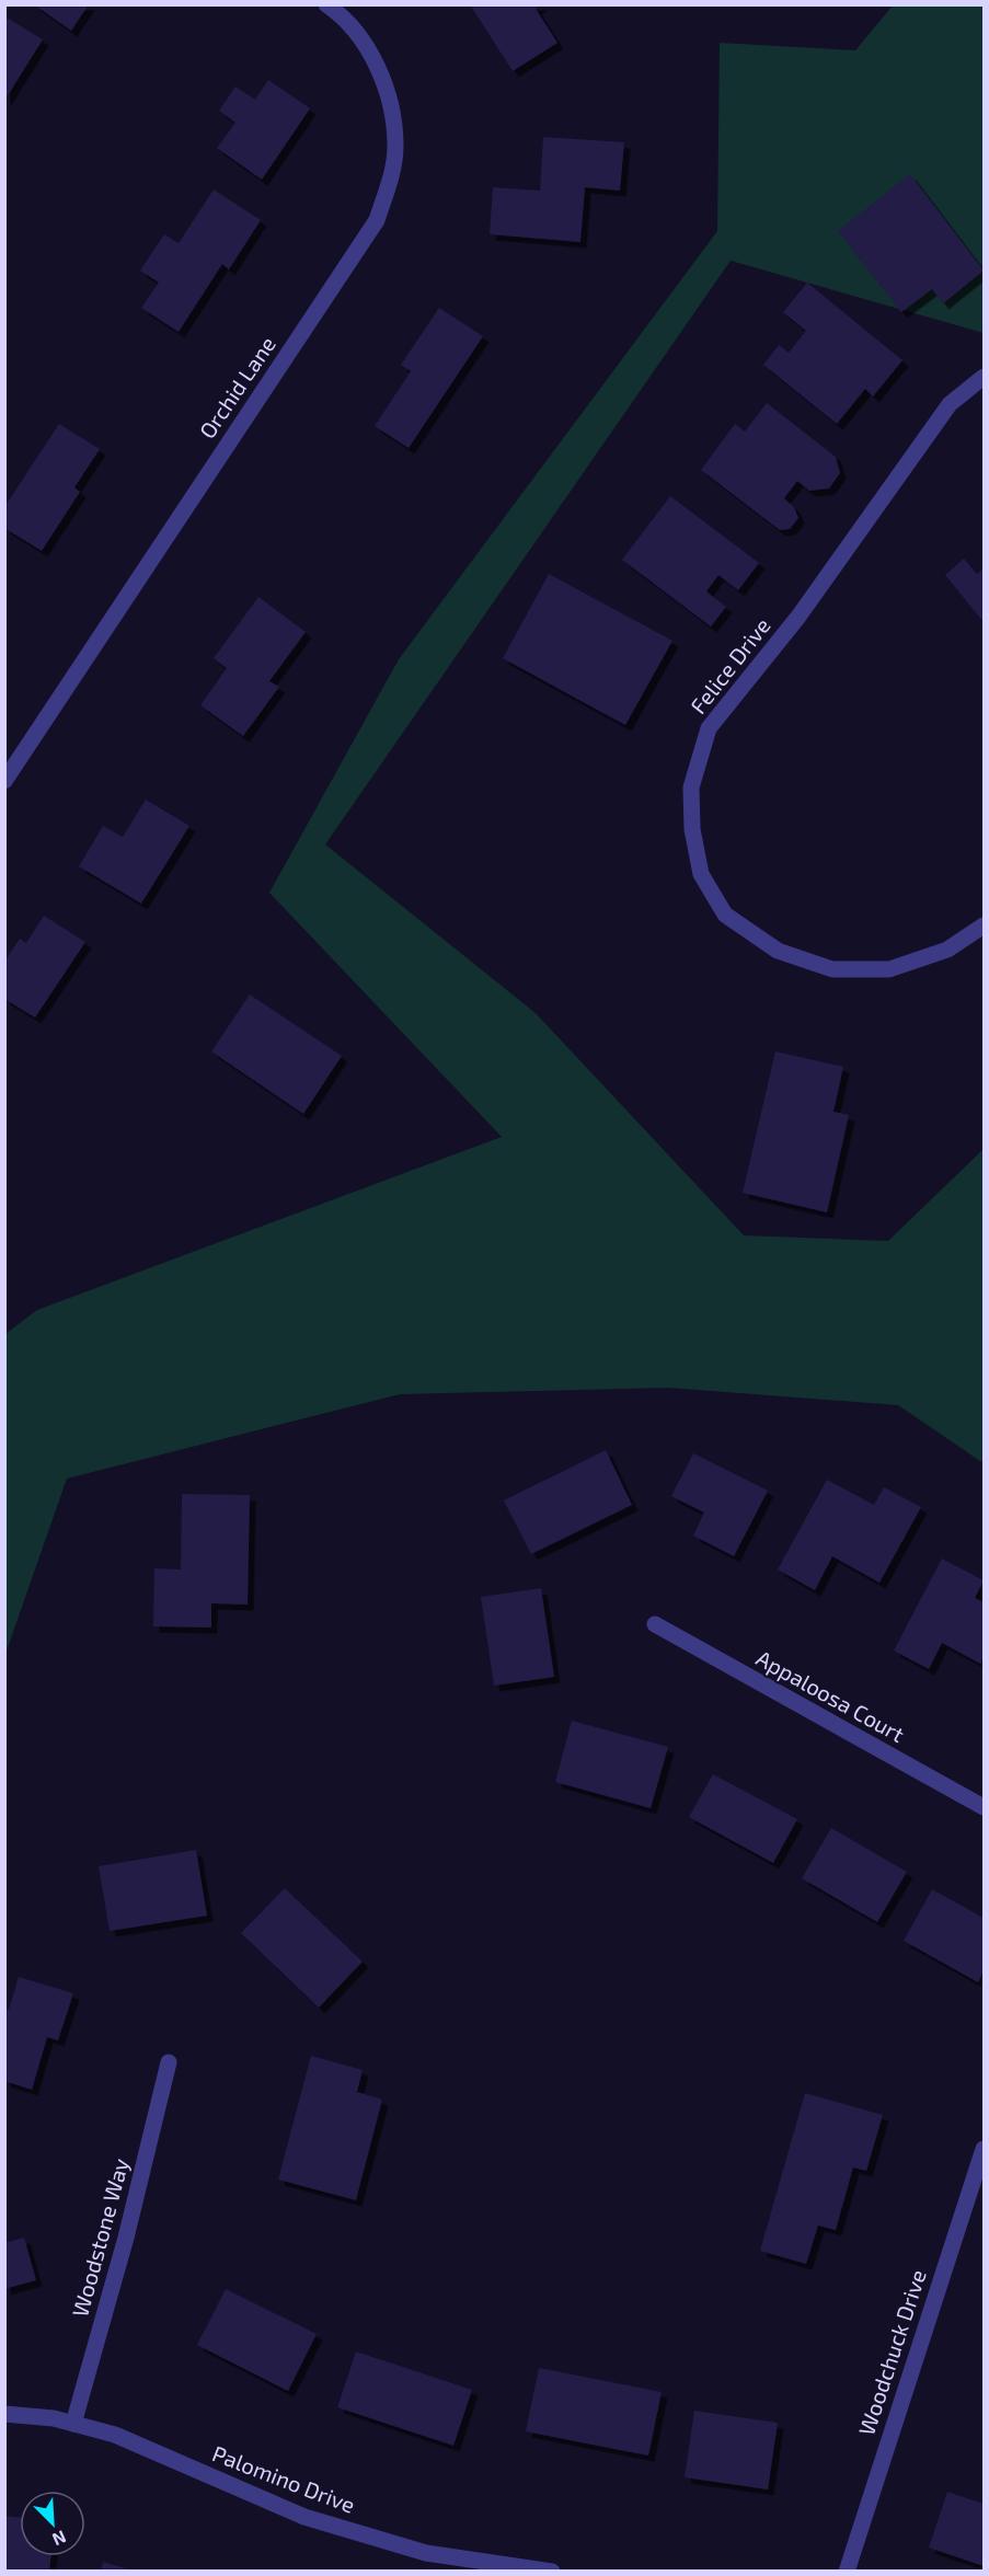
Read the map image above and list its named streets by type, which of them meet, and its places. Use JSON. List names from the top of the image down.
{
  "streets": {
    "street": [
      "Orchid Lane",
      "Felice Drive",
      "Appaloosa Court",
      "Woodstone Way",
      "Woodchuck Drive",
      "Palomino Drive"
    ]
  },
  "crossings": [
    ["Woodstone Way", "Palomino Drive"]
  ],
  "north": "bottom right"
}
